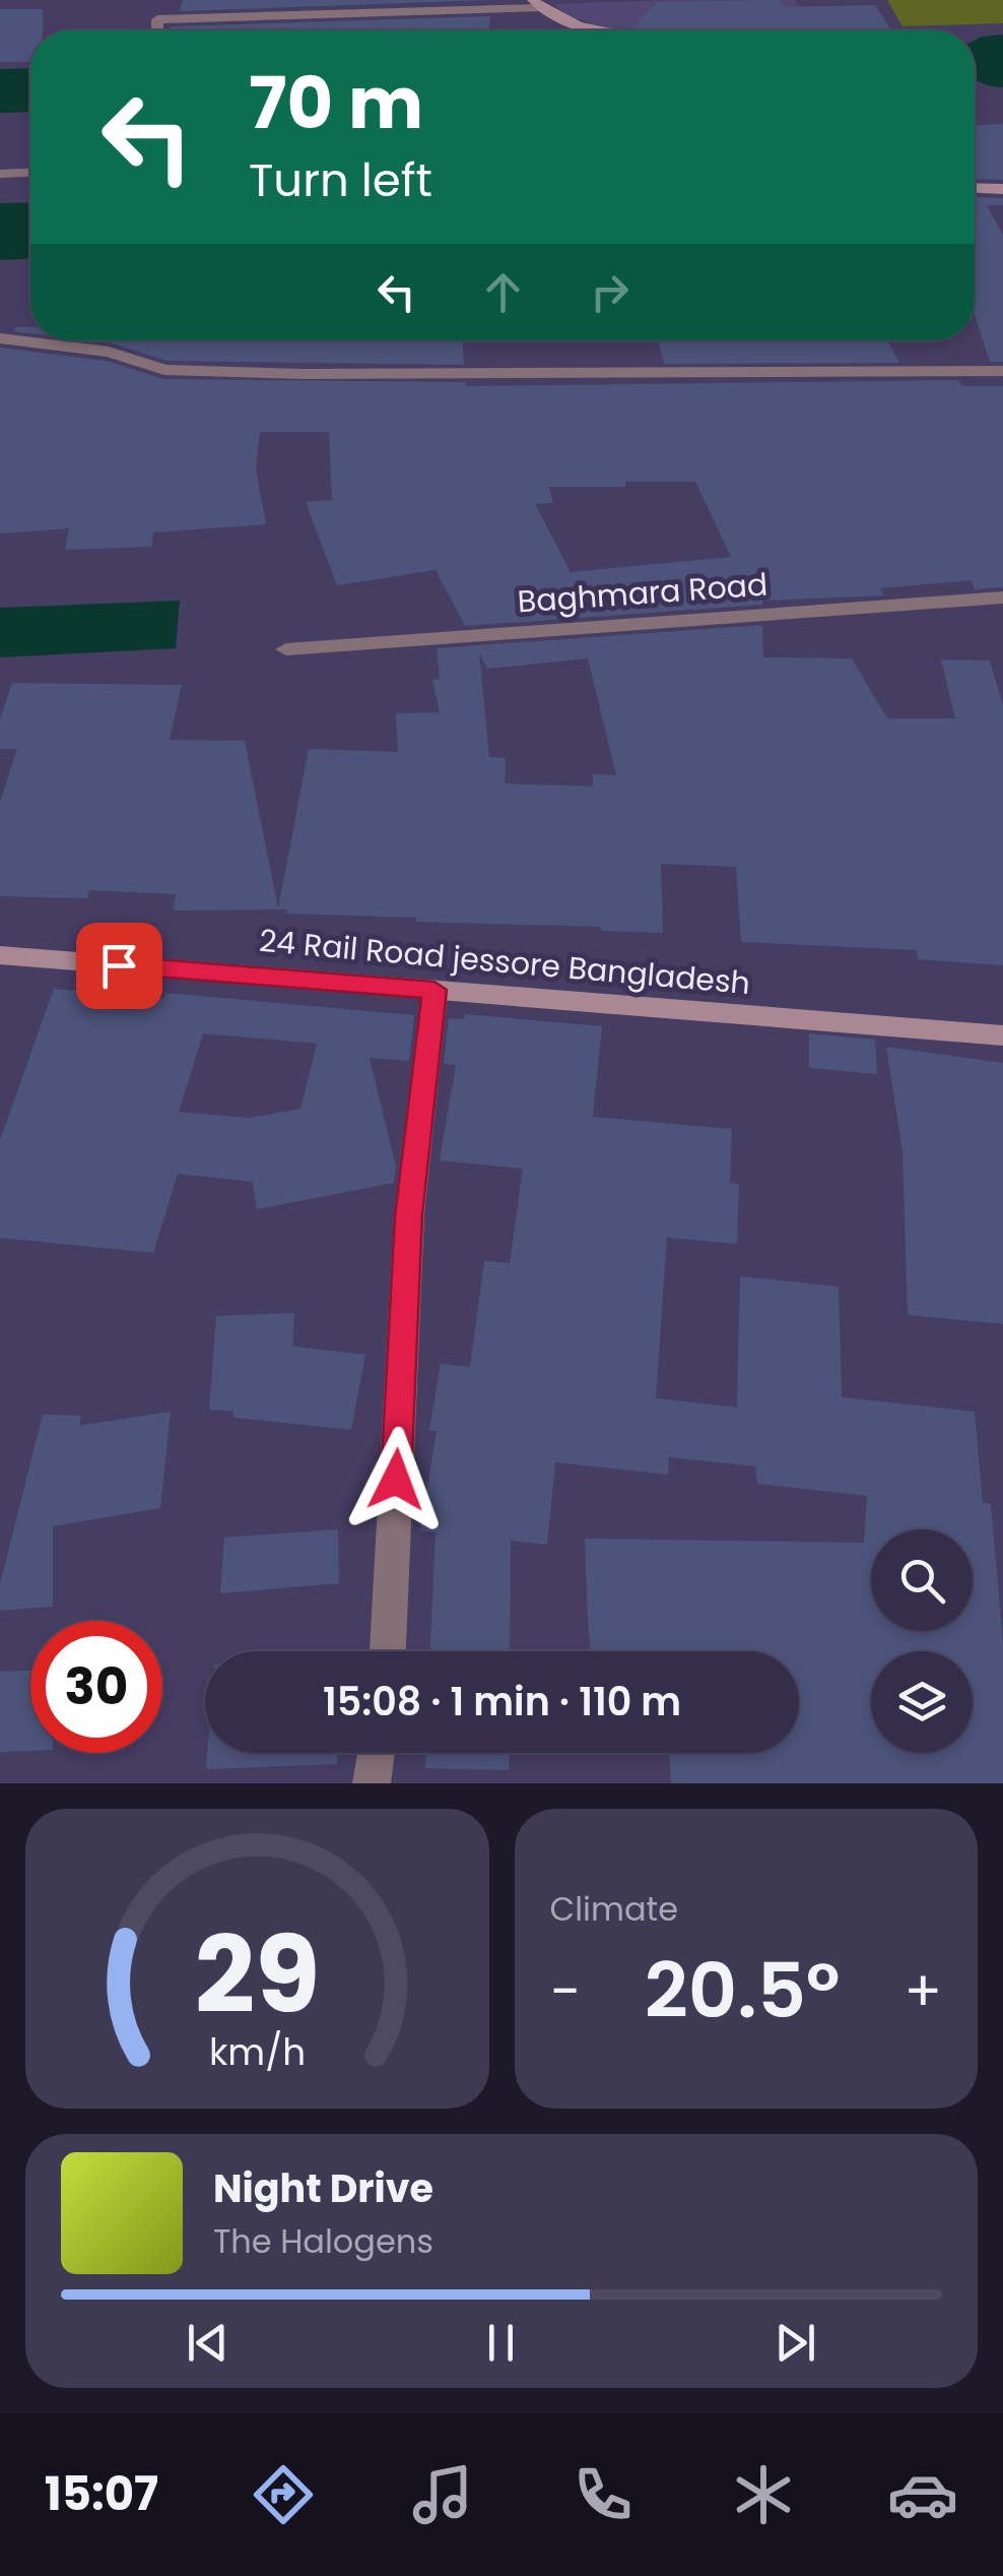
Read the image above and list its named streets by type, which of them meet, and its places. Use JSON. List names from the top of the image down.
{
  "streets": {
    "street": ["Baghmara Road", "24 Rail Road jessore Bangladesh"]
  },
  "page": {
    "turn": ["70 m", "Turn left"],
    "limit": "30",
    "trip": "15:08 · 1 min · 110 m",
    "tile": "Climate",
    "heat": ["−", "20.5°", "+"],
    "song": ["Night Drive", "The Halogens"],
    "tabs": "15:07",
    "gauge": ["29", "km/h"]
  }
}
